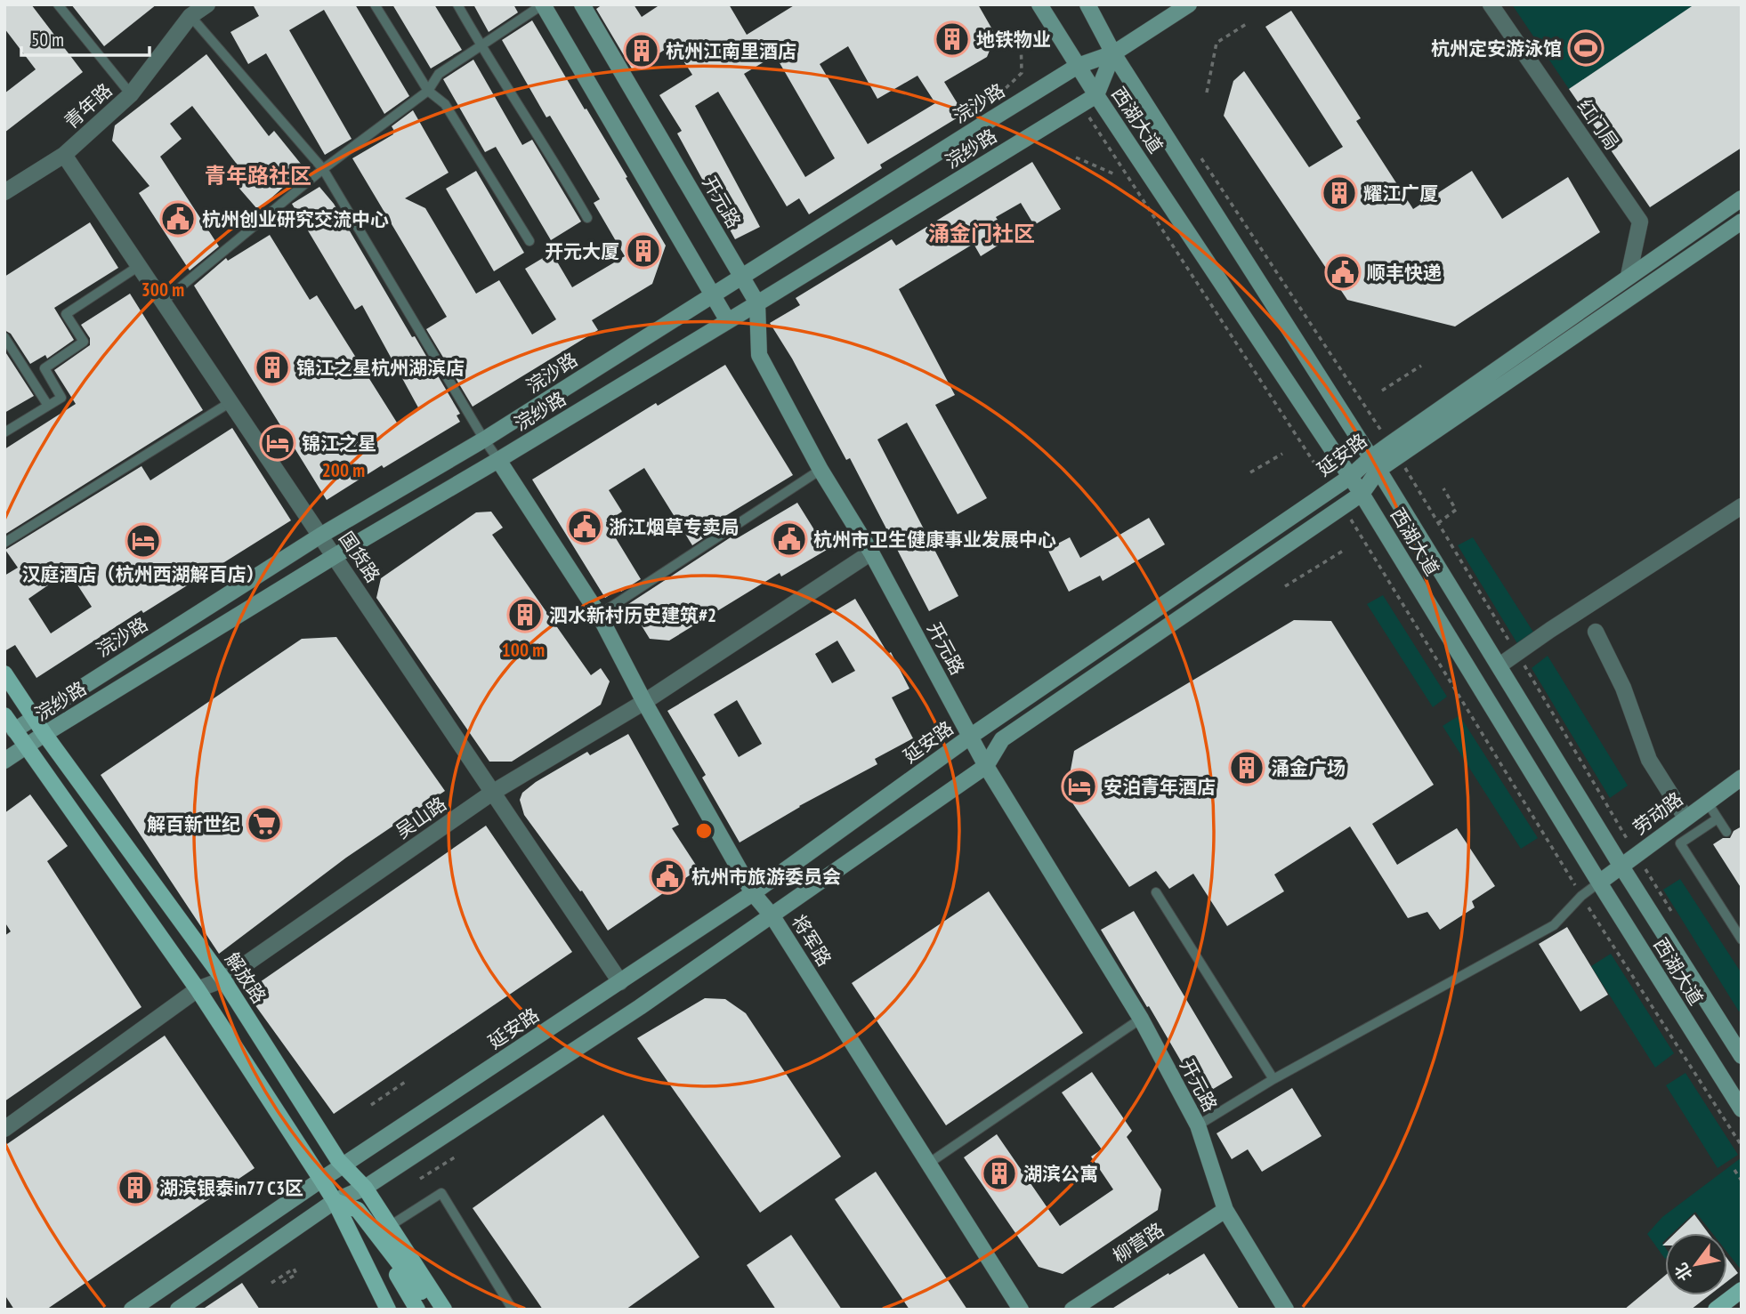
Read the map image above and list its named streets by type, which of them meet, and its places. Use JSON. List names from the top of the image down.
{
  "streets": {
    "main road": [
      "浣沙路",
      "西湖大道",
      "浣纱路",
      "开元路",
      "延安路",
      "劳动路",
      "将军路",
      "解放路",
      "柳营路"
    ],
    "street": [
      "青年路",
      "红门局",
      "国货路",
      "吴山路"
    ]
  },
  "crossings": [
    ["浣沙路", "西湖大道"],
    ["浣沙路", "开元路"],
    ["浣沙路", "国货路"],
    ["浣沙路", "解放路"],
    ["青年路", "国货路"],
    ["西湖大道", "浣纱路"],
    ["西湖大道", "延安路"],
    ["西湖大道", "劳动路"],
    ["红门局", "延安路"],
    ["浣纱路", "开元路"],
    ["浣纱路", "国货路"],
    ["浣纱路", "将军路"],
    ["浣纱路", "解放路"],
    ["开元路", "延安路"],
    ["开元路", "吴山路"],
    ["开元路", "柳营路"],
    ["延安路", "国货路"],
    ["延安路", "将军路"],
    ["延安路", "解放路"],
    ["国货路", "吴山路"],
    ["吴山路", "将军路"],
    ["吴山路", "解放路"]
  ],
  "districts": ["青年路社区", "涌金门社区"],
  "places": {
    "building": [
      "地铁物业",
      "杭州江南里酒店",
      "耀江广厦",
      "开元大厦",
      "锦江之星杭州湖滨店",
      "泗水新村历史建筑#2",
      "涌金广场",
      "湖滨公寓",
      "湖滨银泰in77 C3区"
    ],
    "sports": ["杭州定安游泳馆"],
    "public building": [
      "杭州创业研究交流中心",
      "顺丰快递",
      "浙江烟草专卖局",
      "杭州市卫生健康事业发展中心",
      "杭州市旅游委员会"
    ],
    "hotel": ["锦江之星", "汉庭酒店（杭州西湖解百店）", "安泊青年酒店"],
    "supermarket": ["解百新世纪"]
  },
  "scale_bar": "50 m",
  "north": "bottom left",
  "rings": ["300 m", "200 m", "100 m"]
}
